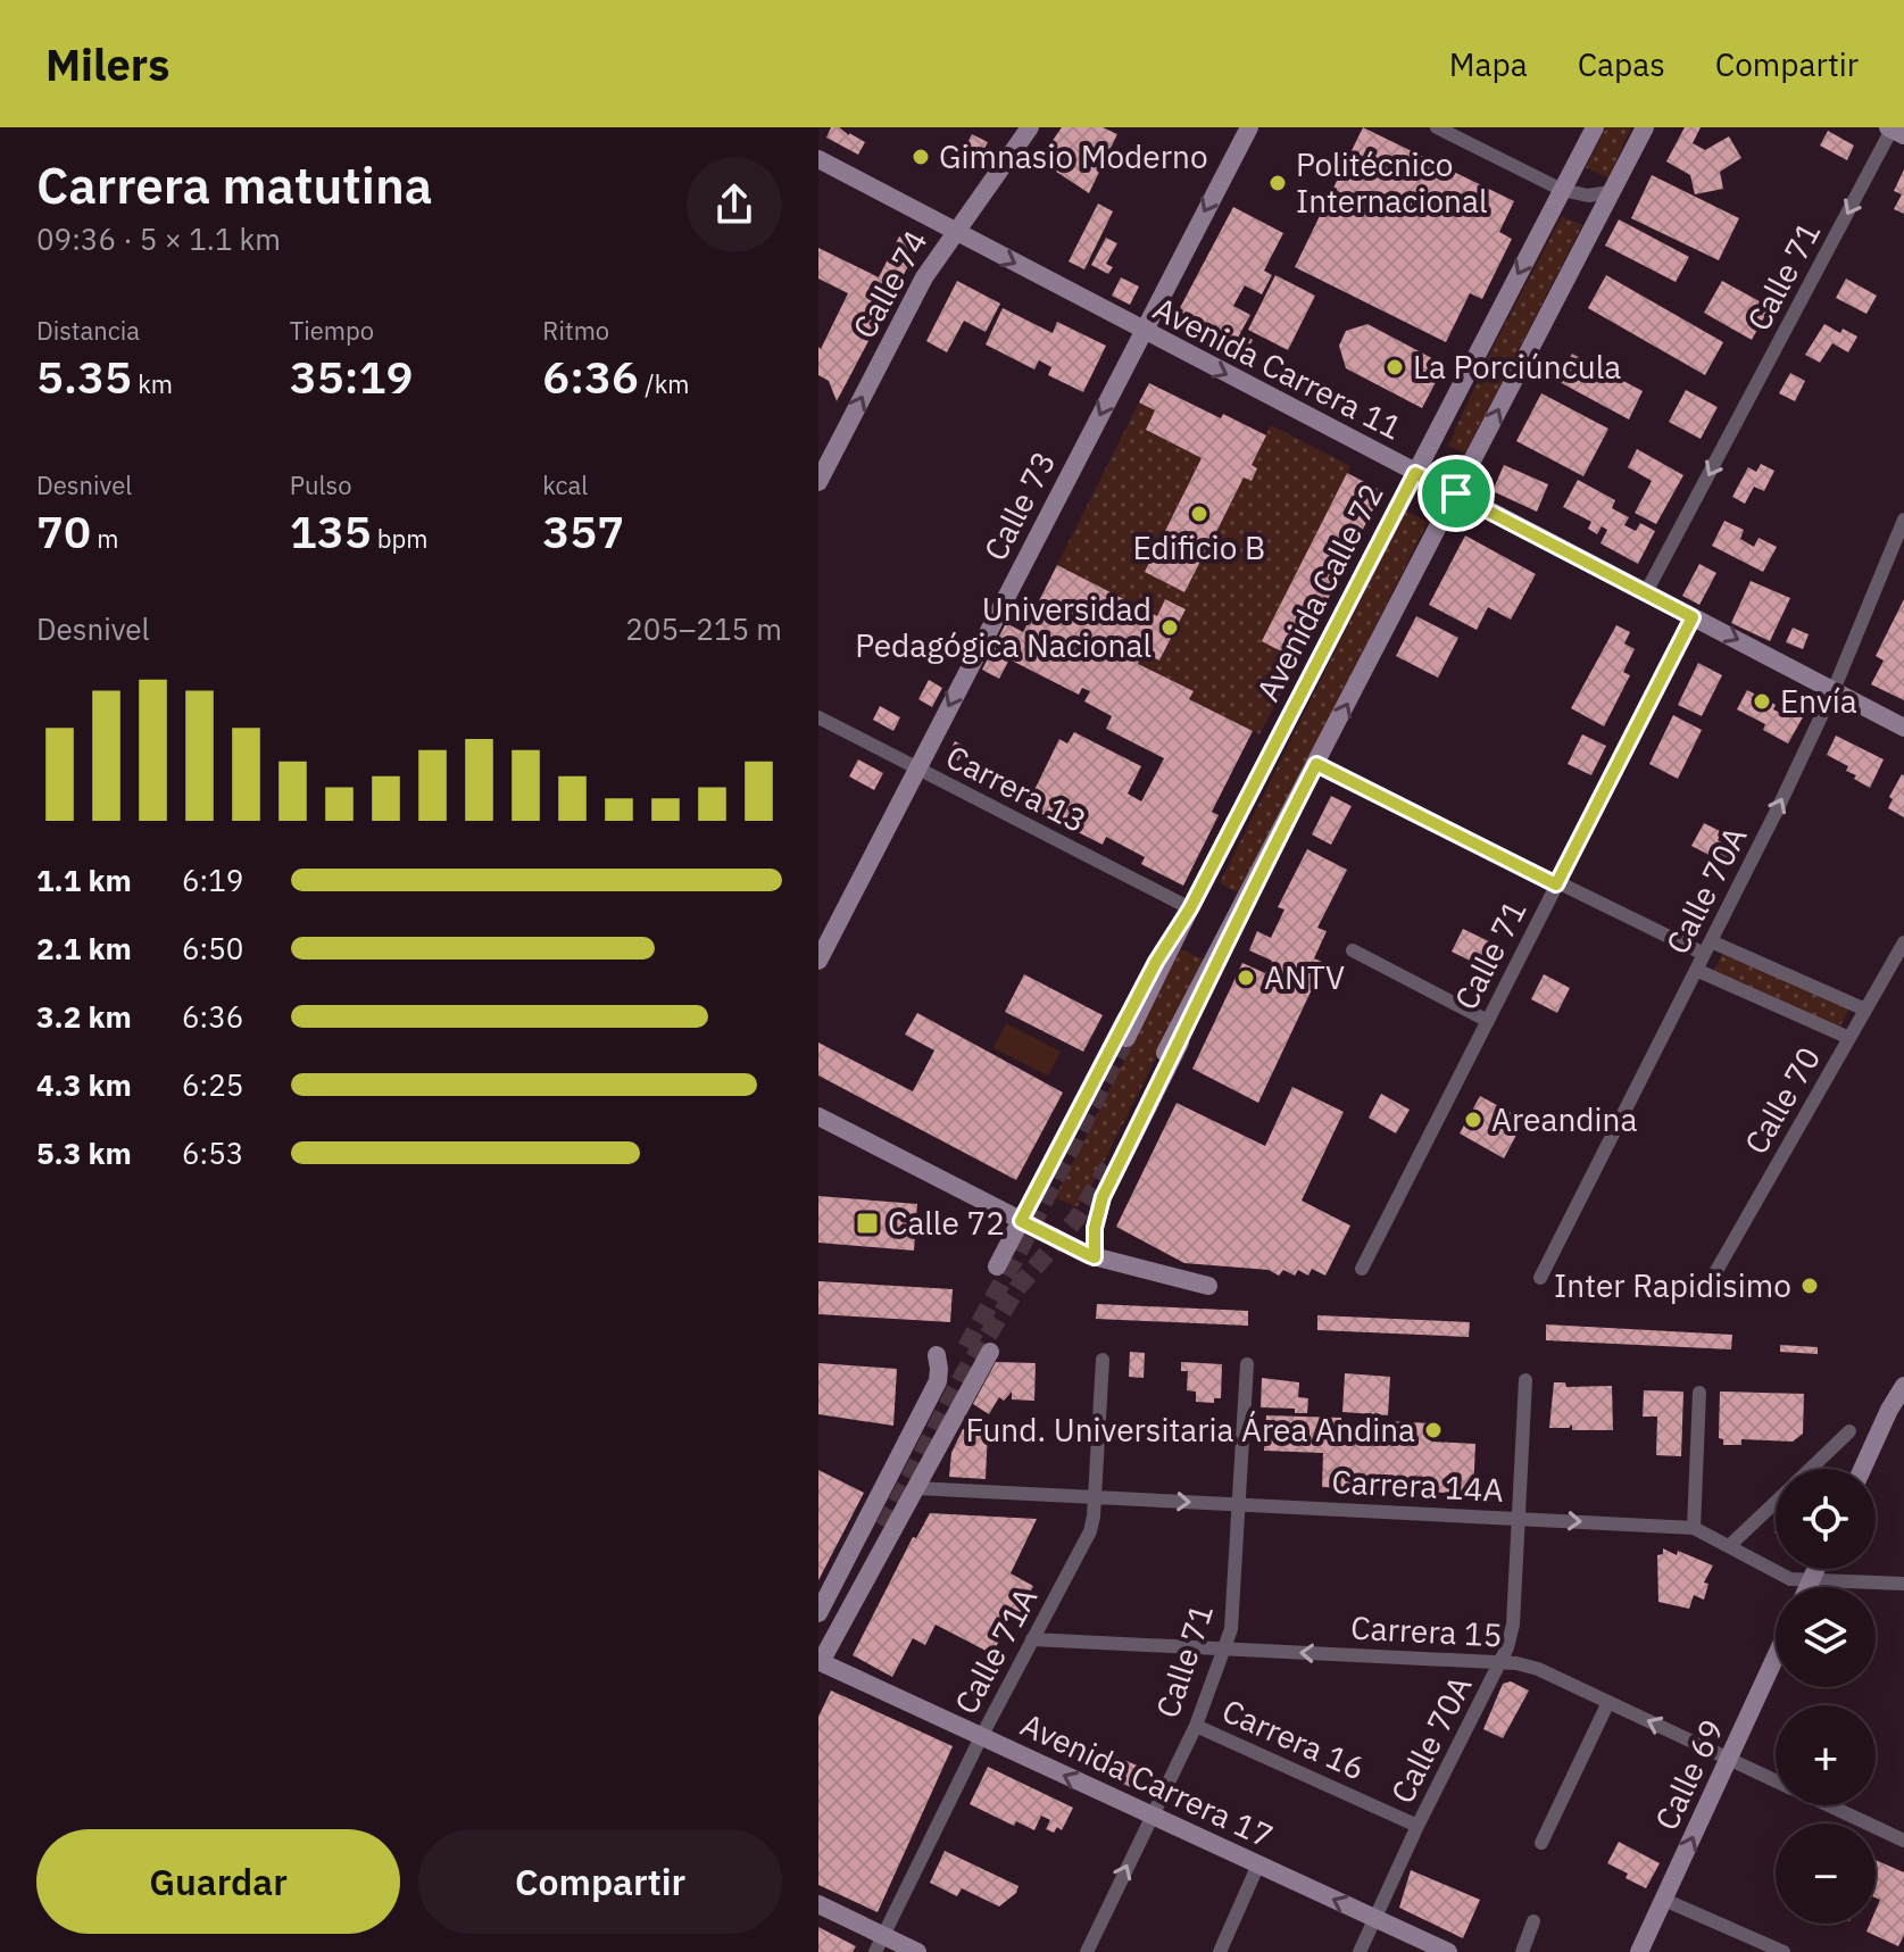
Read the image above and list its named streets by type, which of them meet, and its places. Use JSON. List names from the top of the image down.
{
  "streets": {
    "main road": [
      "Calle 74",
      "Avenida Carrera 11",
      "Calle 73",
      "Avenida Calle 72",
      "Calle 69",
      "Avenida Carrera 17"
    ],
    "street": [
      "Calle 71",
      "Carrera 13",
      "Calle 70A",
      "Calle 70",
      "Carrera 14A",
      "Carrera 15",
      "Calle 71A",
      "Carrera 16"
    ]
  },
  "crossings": [
    ["Calle 71", "Avenida Carrera 11"],
    ["Calle 71", "Carrera 14A"],
    ["Calle 71", "Carrera 15"],
    ["Calle 71", "Carrera 16"],
    ["Calle 71", "Avenida Carrera 17"],
    ["Calle 74", "Avenida Carrera 11"],
    ["Avenida Carrera 11", "Calle 73"],
    ["Avenida Carrera 11", "Avenida Calle 72"],
    ["Avenida Carrera 11", "Calle 70A"],
    ["Calle 73", "Carrera 13"],
    ["Avenida Calle 72", "Carrera 13"],
    ["Calle 70A", "Carrera 14A"],
    ["Calle 70A", "Carrera 15"],
    ["Calle 70A", "Carrera 16"],
    ["Calle 70A", "Avenida Carrera 17"],
    ["Carrera 14A", "Calle 71A"],
    ["Carrera 15", "Calle 71A"],
    ["Carrera 15", "Calle 69"],
    ["Calle 71A", "Avenida Carrera 17"]
  ],
  "one_way": [
    "Calle 74",
    "Avenida Carrera 11",
    "Calle 73",
    "Carrera 15",
    "Calle 69",
    "Avenida Carrera 17"
  ],
  "places": {
    "other": [
      "Gimnasio Moderno",
      "Politécnico Internacional",
      "La Porciúncula",
      "Edificio B",
      "Universidad Pedagógica Nacional",
      "Envía",
      "ANTV",
      "Areandina",
      "Inter Rapidisimo",
      "Fund. Universitaria Área Andina"
    ],
    "transit": ["Calle 72"]
  },
  "page": {
    "header": "Milers",
    "nav": ["Mapa", "Capas", "Compartir"],
    "heading": ["Carrera matutina", "09:36 · 5 × 1.1 km"],
    "stats": [
      ["Distancia", "5.35 km"],
      ["Tiempo", "35:19"],
      ["Ritmo", "6:36 /km"],
      ["Desnivel", "70 m"],
      ["Pulso", "135 bpm"],
      ["kcal", "357"]
    ],
    "chart": ["Desnivel", "205–215 m"],
    "list": [
      {
        "name": "1.1 km",
        "note": "6:19"
      },
      {
        "name": "2.1 km",
        "note": "6:50"
      },
      {
        "name": "3.2 km",
        "note": "6:36"
      },
      {
        "name": "4.3 km",
        "note": "6:25"
      },
      {
        "name": "5.3 km",
        "note": "6:53"
      }
    ],
    "map_buttons": ["+", "−"],
    "buttons": ["Guardar", "Compartir"]
  }
}
